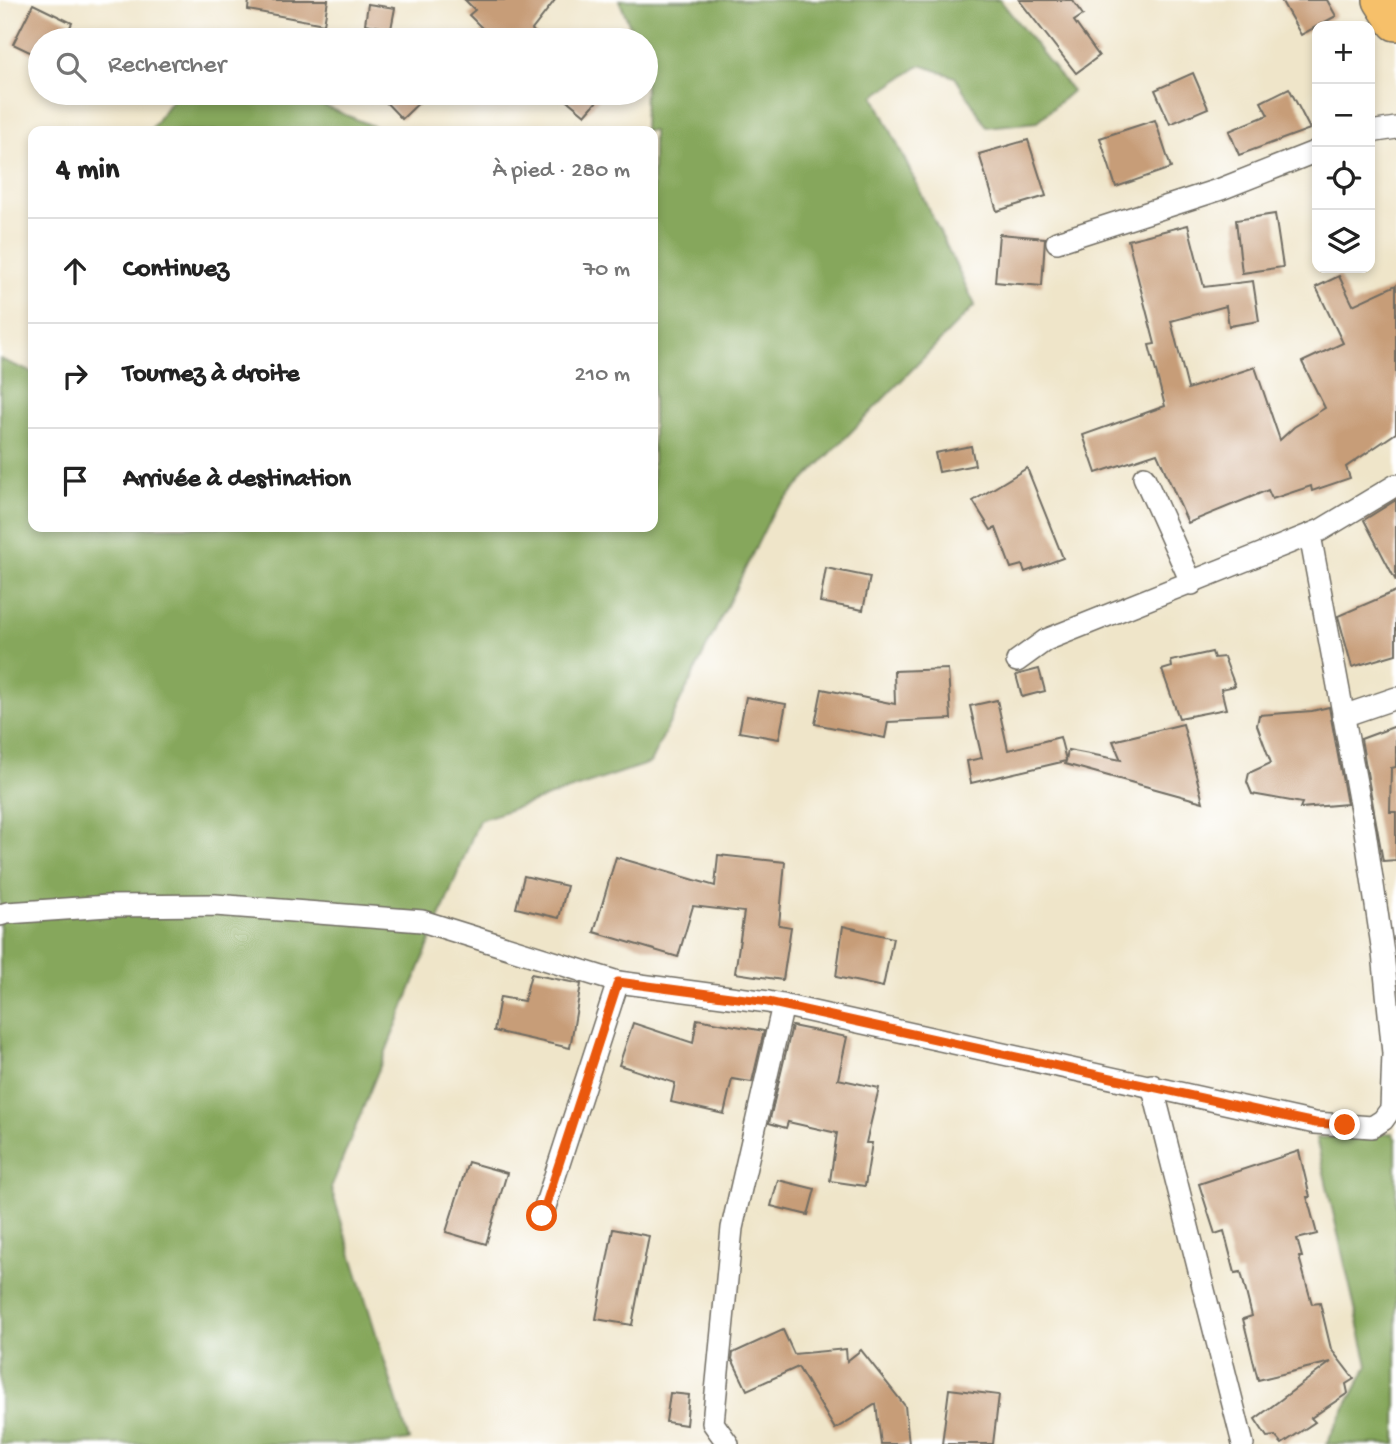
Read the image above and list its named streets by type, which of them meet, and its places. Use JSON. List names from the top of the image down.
{
  "page": {
    "map_buttons": ["+", "−"],
    "search": "Rechercher",
    "heading": ["4 min", "À pied · 280 m"],
    "list": [
      ["Continuez", "70 m"],
      ["Tournez à droite", "210 m"],
      "Arrivée à destination"
    ]
  }
}
